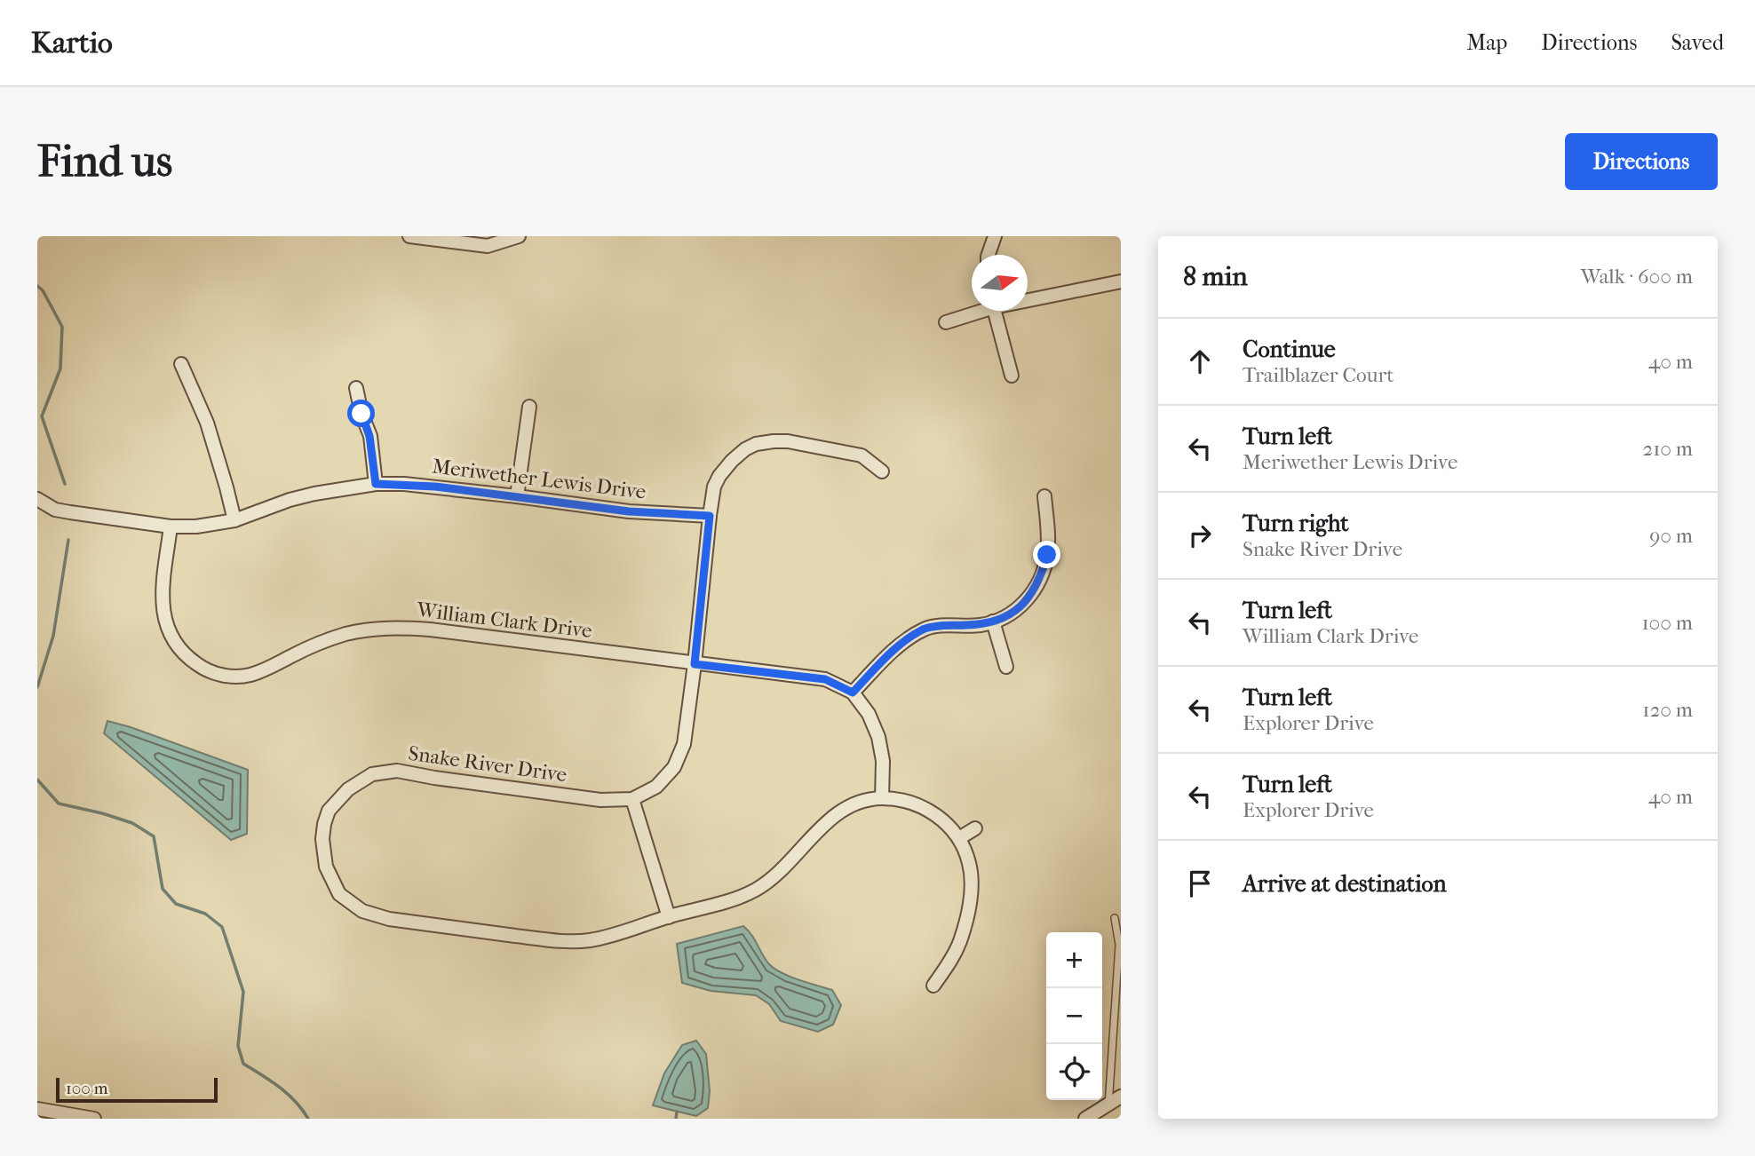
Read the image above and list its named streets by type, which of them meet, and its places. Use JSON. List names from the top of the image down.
{
  "streets": {
    "street": ["Meriwether Lewis Drive", "William Clark Drive", "Snake River Drive"]
  },
  "crossings": [
    ["Meriwether Lewis Drive", "William Clark Drive"],
    ["Meriwether Lewis Drive", "Snake River Drive"],
    ["William Clark Drive", "Snake River Drive"]
  ],
  "scale_bar": "100 m",
  "north": "right",
  "page": {
    "header": "Kartio",
    "nav": ["Map", "Directions", "Saved"],
    "buttons": "Directions",
    "title": "Find us",
    "heading": ["8 min", "Walk · 600 m"],
    "list": [
      ["Continue", "Trailblazer Court", "40 m"],
      ["Turn left", "Meriwether Lewis Drive", "210 m"],
      ["Turn right", "Snake River Drive", "90 m"],
      ["Turn left", "William Clark Drive", "100 m"],
      ["Turn left", "Explorer Drive", "120 m"],
      ["Turn left", "Explorer Drive", "40 m"],
      "Arrive at destination"
    ],
    "map_buttons": ["+", "−"],
    "scale": "100 m"
  }
}
